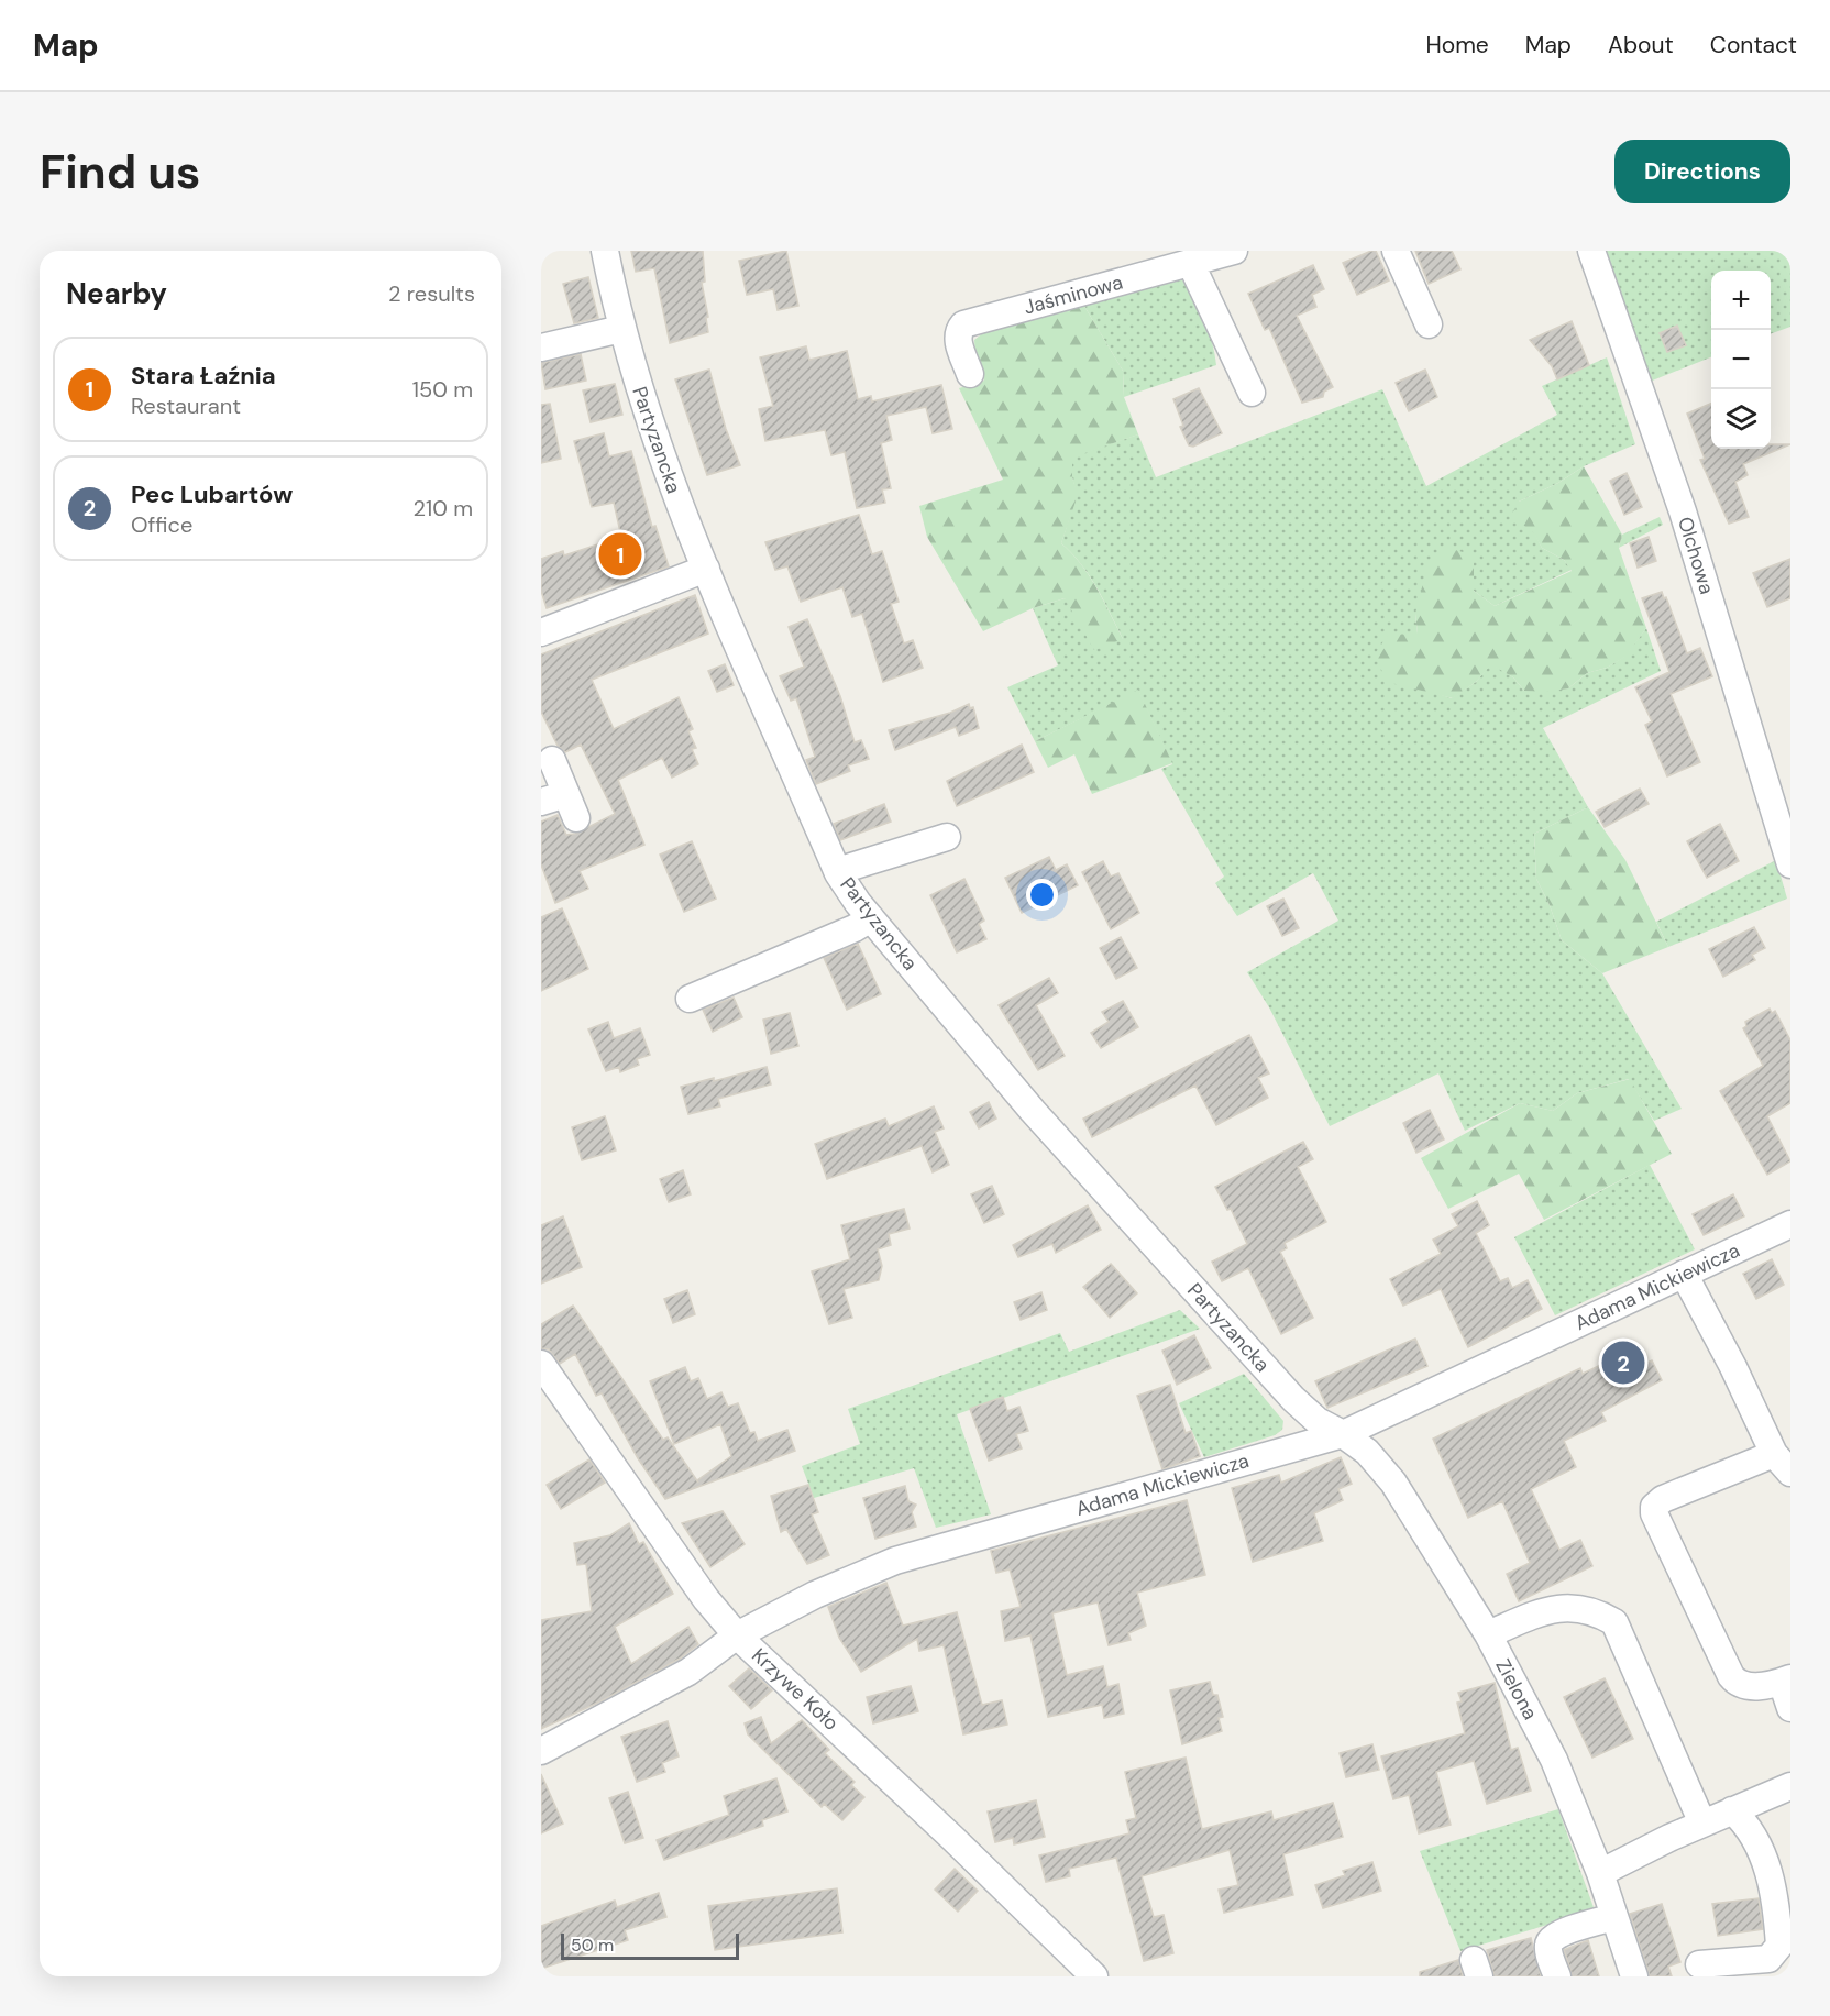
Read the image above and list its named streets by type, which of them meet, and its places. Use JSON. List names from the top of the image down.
{
  "streets": {
    "street": [
      "Jaśminowa",
      "Partyzancka",
      "Olchowa",
      "Adama Mickiewicza",
      "Krzywe Koło",
      "Zielona"
    ]
  },
  "crossings": [
    ["Partyzancka", "Adama Mickiewicza"],
    ["Partyzancka", "Zielona"],
    ["Adama Mickiewicza", "Krzywe Koło"],
    ["Adama Mickiewicza", "Zielona"]
  ],
  "scale_bar": "50 m",
  "page": {
    "header": "Map",
    "nav": [
      "Home",
      "Map",
      "About",
      "Contact"
    ],
    "buttons": "Directions",
    "title": "Find us",
    "heading": ["Nearby", "2 results"],
    "map_buttons": ["+", "−"],
    "list": [
      {
        "mark": "1",
        "name": "Stara Łaźnia",
        "note": "Restaurant",
        "value": "150 m"
      },
      {
        "mark": "2",
        "name": "Pec Lubartów",
        "note": "Office",
        "value": "210 m"
      }
    ],
    "pins": ["1", "2"],
    "scale": "50 m"
  }
}
